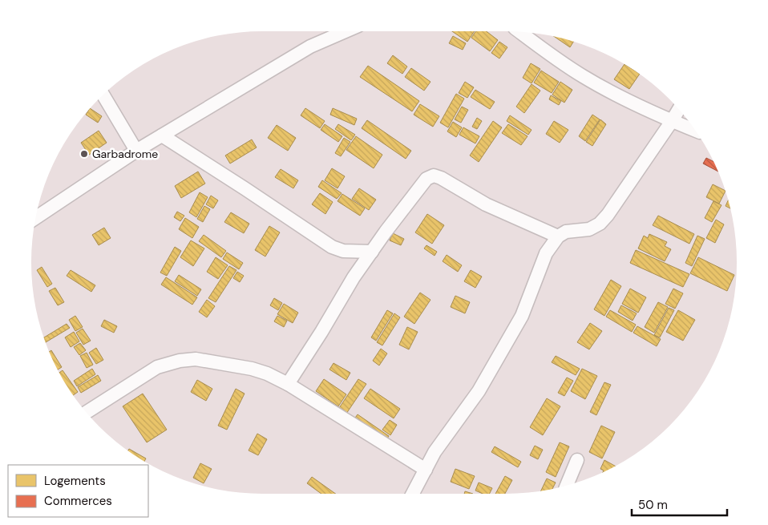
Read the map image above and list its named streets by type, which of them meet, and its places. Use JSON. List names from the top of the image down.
{
  "places": ["Garbadrome"],
  "legend": ["Logements", "Commerces"],
  "scale_bar": "50 m"
}
